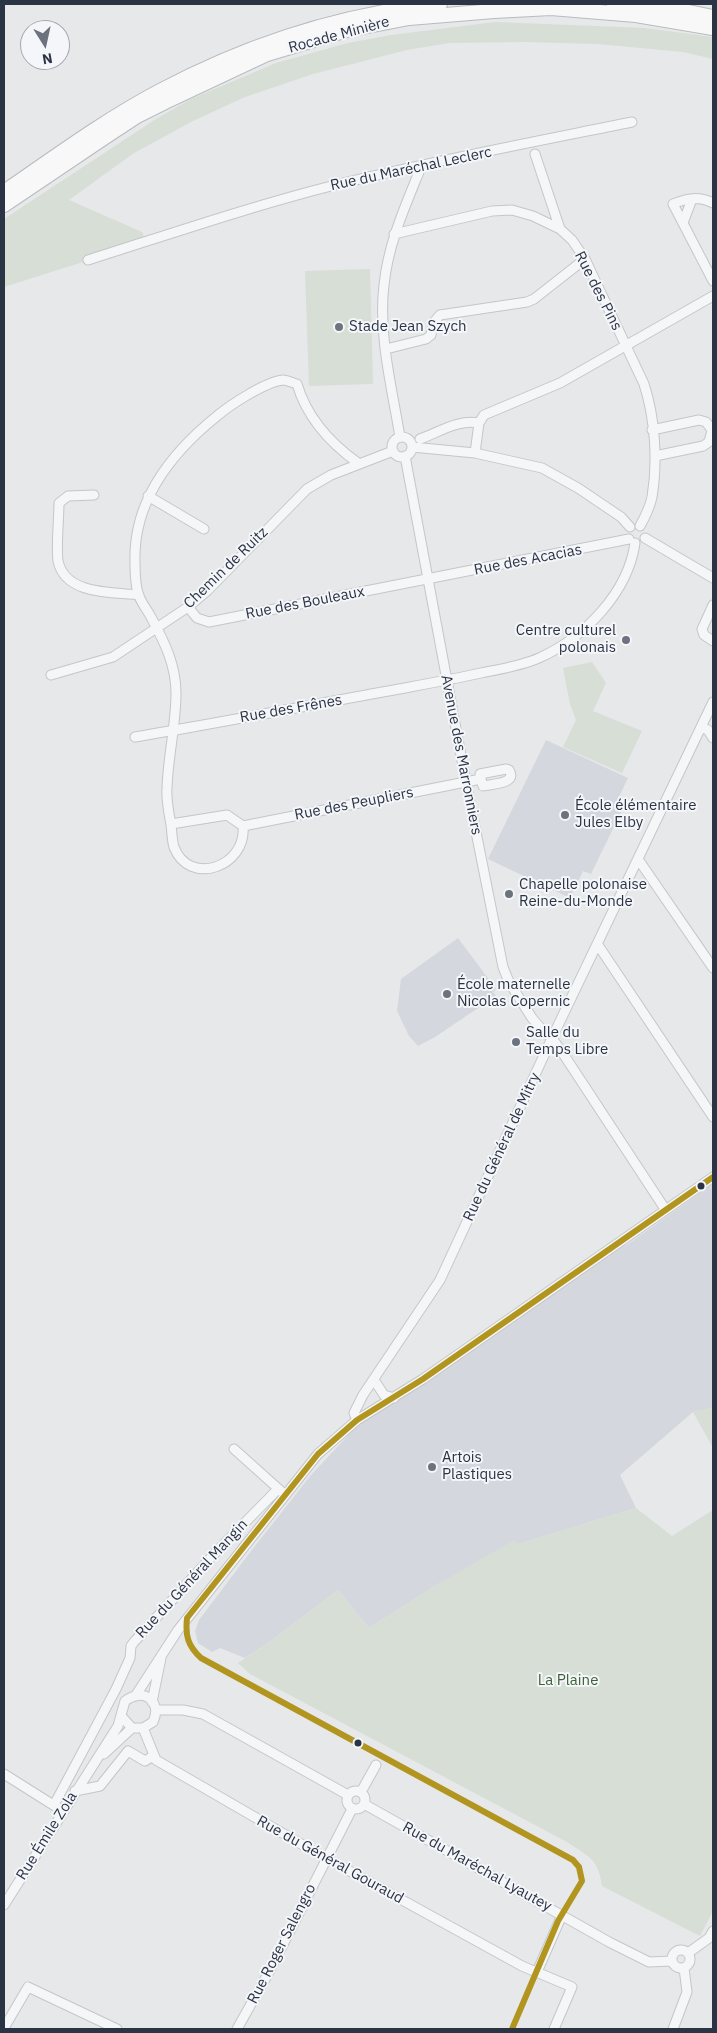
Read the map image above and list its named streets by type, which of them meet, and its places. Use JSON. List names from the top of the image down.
{
  "streets": {
    "highway": ["Rocade Minière"],
    "street": [
      "Rue du Maréchal Leclerc",
      "Rue des Pins",
      "Rue des Acacias",
      "Chemin de Ruitz",
      "Rue des Bouleaux",
      "Rue des Frênes",
      "Avenue des Marronniers",
      "Rue des Peupliers",
      "Rue du Général de Mitry",
      "Rue du Général Mangin",
      "Rue Émile Zola",
      "Rue du Général Gouraud",
      "Rue du Maréchal Lyautey",
      "Rue Roger Salengro"
    ]
  },
  "crossings": [
    ["Rue des Pins", "Rue des Acacias"],
    ["Rue des Pins", "Rue des Frênes"],
    ["Rue des Acacias", "Rue des Bouleaux"],
    ["Rue des Acacias", "Rue des Frênes"],
    ["Rue des Acacias", "Avenue des Marronniers"],
    ["Chemin de Ruitz", "Rue des Bouleaux"],
    ["Chemin de Ruitz", "Avenue des Marronniers"],
    ["Rue des Bouleaux", "Avenue des Marronniers"],
    ["Rue des Frênes", "Avenue des Marronniers"],
    ["Avenue des Marronniers", "Rue des Peupliers"],
    ["Avenue des Marronniers", "Rue du Général de Mitry"],
    ["Avenue des Marronniers", "Rue du Général Mangin"],
    ["Rue du Général de Mitry", "Rue du Général Mangin"],
    ["Rue du Général Gouraud", "Rue Roger Salengro"]
  ],
  "parks": ["La Plaine"],
  "places": [
    "Stade Jean Szych",
    "Centre culturel polonais",
    "École élémentaire Jules Elby",
    "Chapelle polonaise Reine-du-Monde",
    "École maternelle Nicolas Copernic",
    "Salle du Temps Libre",
    "Artois Plastiques"
  ],
  "north": "bottom"
}
